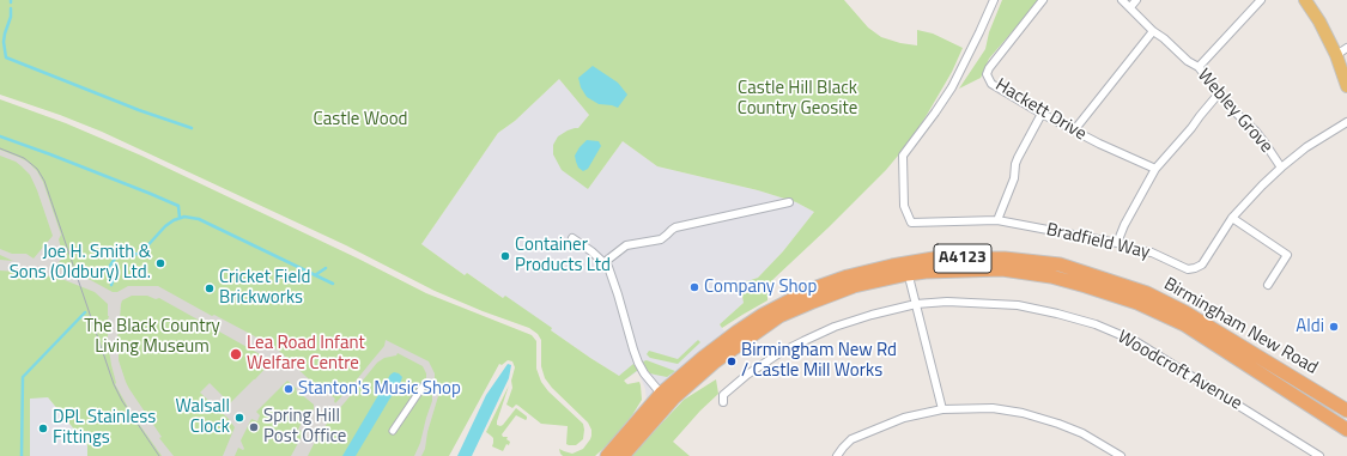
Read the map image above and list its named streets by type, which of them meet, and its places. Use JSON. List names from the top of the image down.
{
  "streets": {
    "highway": ["A4123", "Birmingham New Road"],
    "street": [
      "Hackett Drive",
      "Webley Grove",
      "Bradfield Way",
      "Woodcroft Avenue"
    ]
  },
  "crossings": [
    ["Webley Grove", "Bradfield Way"]
  ],
  "parks": ["Castle Hill Black Country Geosite", "Castle Wood", "The Black Country Living Museum"],
  "places": [
    "Container Products Ltd",
    "Joe H. Smith & Sons (Oldbury) Ltd.",
    "Company Shop",
    "Cricket Field Brickworks",
    "Aldi",
    "Lea Road Infant Welfare Centre",
    "Birmingham New Rd / Castle Mill Works",
    "Stanton's Music Shop",
    "Walsall Clock",
    "Spring Hill Post Office",
    "DPL Stainless Fittings"
  ]
}
